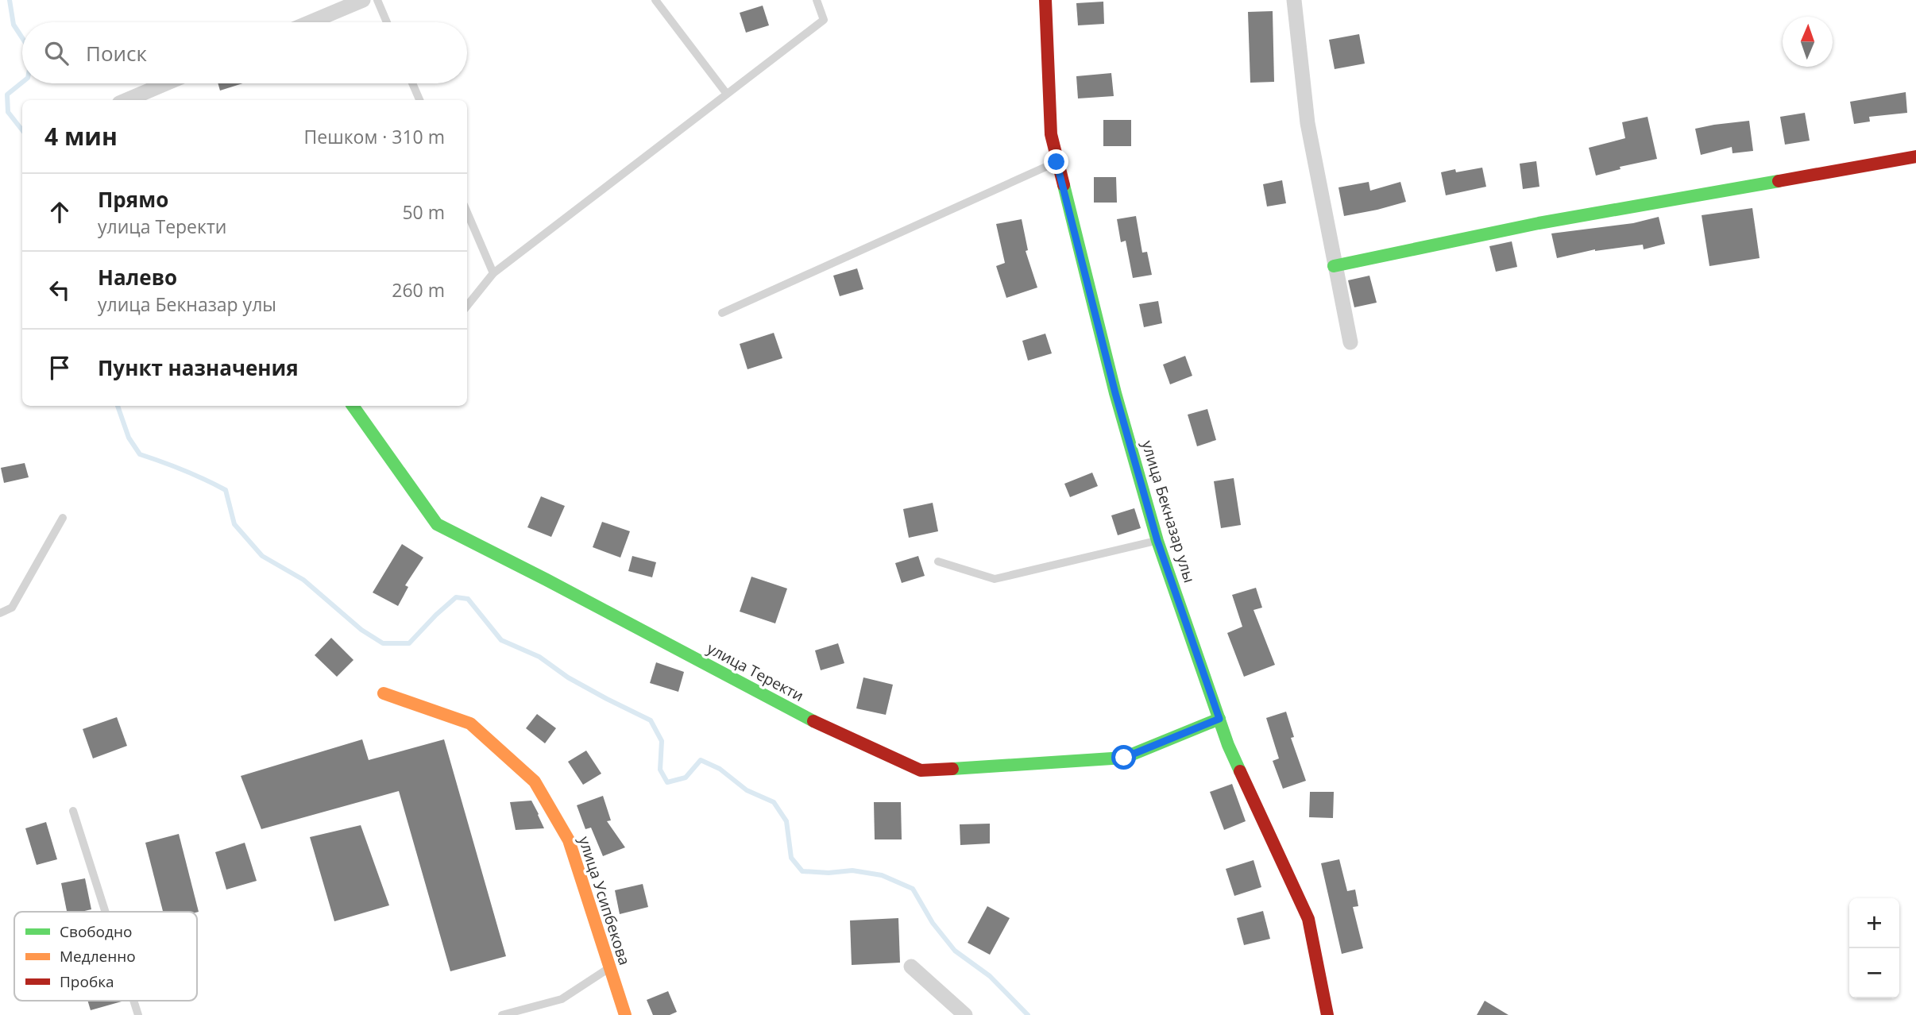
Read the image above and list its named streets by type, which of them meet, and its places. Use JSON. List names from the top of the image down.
{
  "streets": {
    "street": ["улица Бекназар улы", "улица Теректи", "улица Усипбекова"]
  },
  "crossings": [
    ["улица Бекназар улы", "улица Теректи"]
  ],
  "legend": ["Свободно", "Медленно", "Пробка"],
  "north": "top",
  "page": {
    "search": "Поиск",
    "heading": ["4 мин", "Пешком · 310 m"],
    "list": [
      ["Прямо", "улица Теректи", "50 m"],
      ["Налево", "улица Бекназар улы", "260 m"],
      "Пункт назначения"
    ],
    "map_buttons": ["+", "−"]
  }
}
